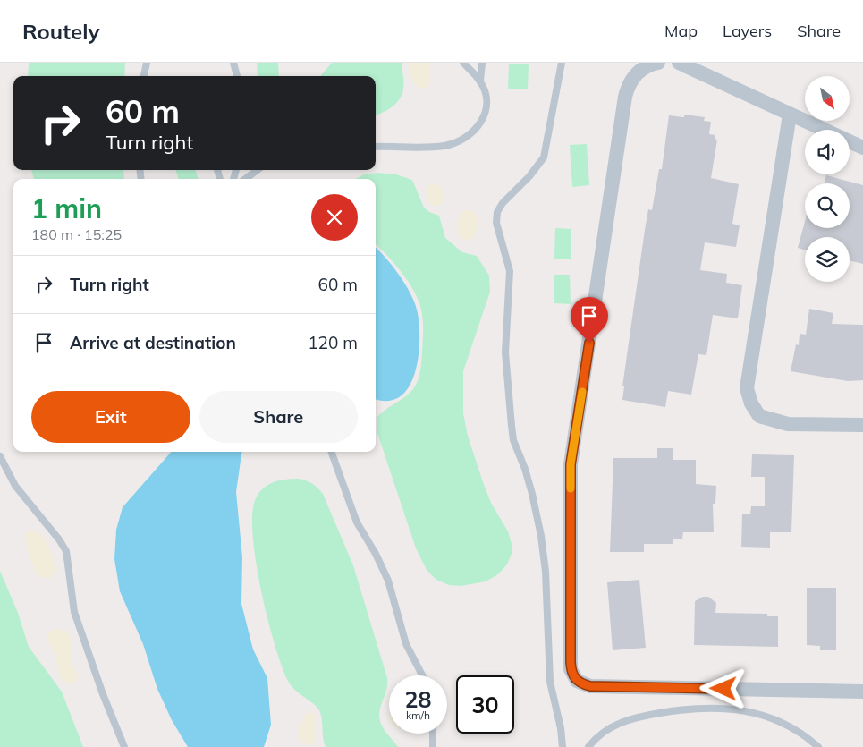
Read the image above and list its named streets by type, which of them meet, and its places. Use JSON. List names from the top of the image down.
{
  "north": "bottom right",
  "page": {
    "header": "Routely",
    "nav": ["Map", "Layers", "Share"],
    "turn": ["60 m", "Turn right"],
    "heading": ["1 min", "180 m · 15:25"],
    "list": [
      {
        "name": "Turn right",
        "value": "60 m"
      },
      {
        "name": "Arrive at destination",
        "value": "120 m"
      }
    ],
    "buttons": ["Exit", "Share"],
    "speed": "28 km/h",
    "limit": "30"
  }
}
